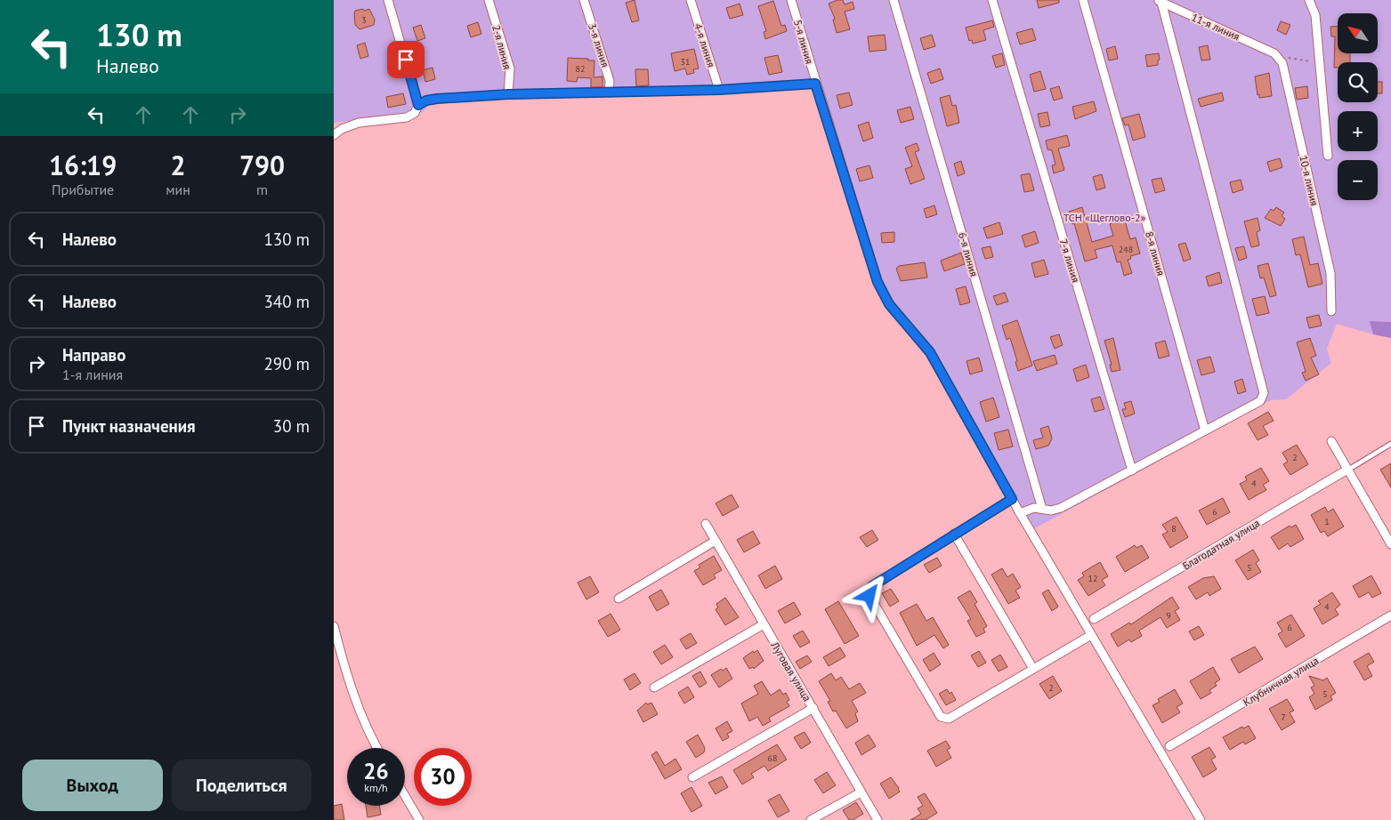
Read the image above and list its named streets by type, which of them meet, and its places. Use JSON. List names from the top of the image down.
{
  "streets": {
    "street": [
      "11-я линия",
      "5-я линия",
      "3-я линия",
      "4-я линия",
      "2-я линия",
      "10-я линия",
      "8-я линия",
      "6-я линия",
      "7-я линия",
      "Благодатная улица",
      "Луговая улица",
      "Клубничная улица"
    ]
  },
  "crossings": [
    ["11-я линия", "10-я линия"]
  ],
  "parks": ["ТСН «Щеглово-2»"],
  "house_numbers": [
    "3",
    "31",
    "82",
    "248",
    "2",
    "4",
    "6",
    "1",
    "8",
    "5",
    "12",
    "4",
    "9",
    "6",
    "2",
    "5",
    "7",
    "68"
  ],
  "north": "top left",
  "page": {
    "turn": ["130 m", "Налево"],
    "map_buttons": ["+", "−"],
    "eta": [
      "16:19",
      "Прибытие",
      "2",
      "мин",
      "790",
      "m"
    ],
    "list": [
      {
        "name": "Налево",
        "value": "130 m"
      },
      {
        "name": "Налево",
        "value": "340 m"
      },
      {
        "name": "Направо",
        "note": "1-я линия",
        "value": "290 m"
      },
      {
        "name": "Пункт назначения",
        "value": "30 m"
      }
    ],
    "speed": "26 km/h",
    "limit": "30",
    "buttons": ["Выход", "Поделиться"]
  }
}
